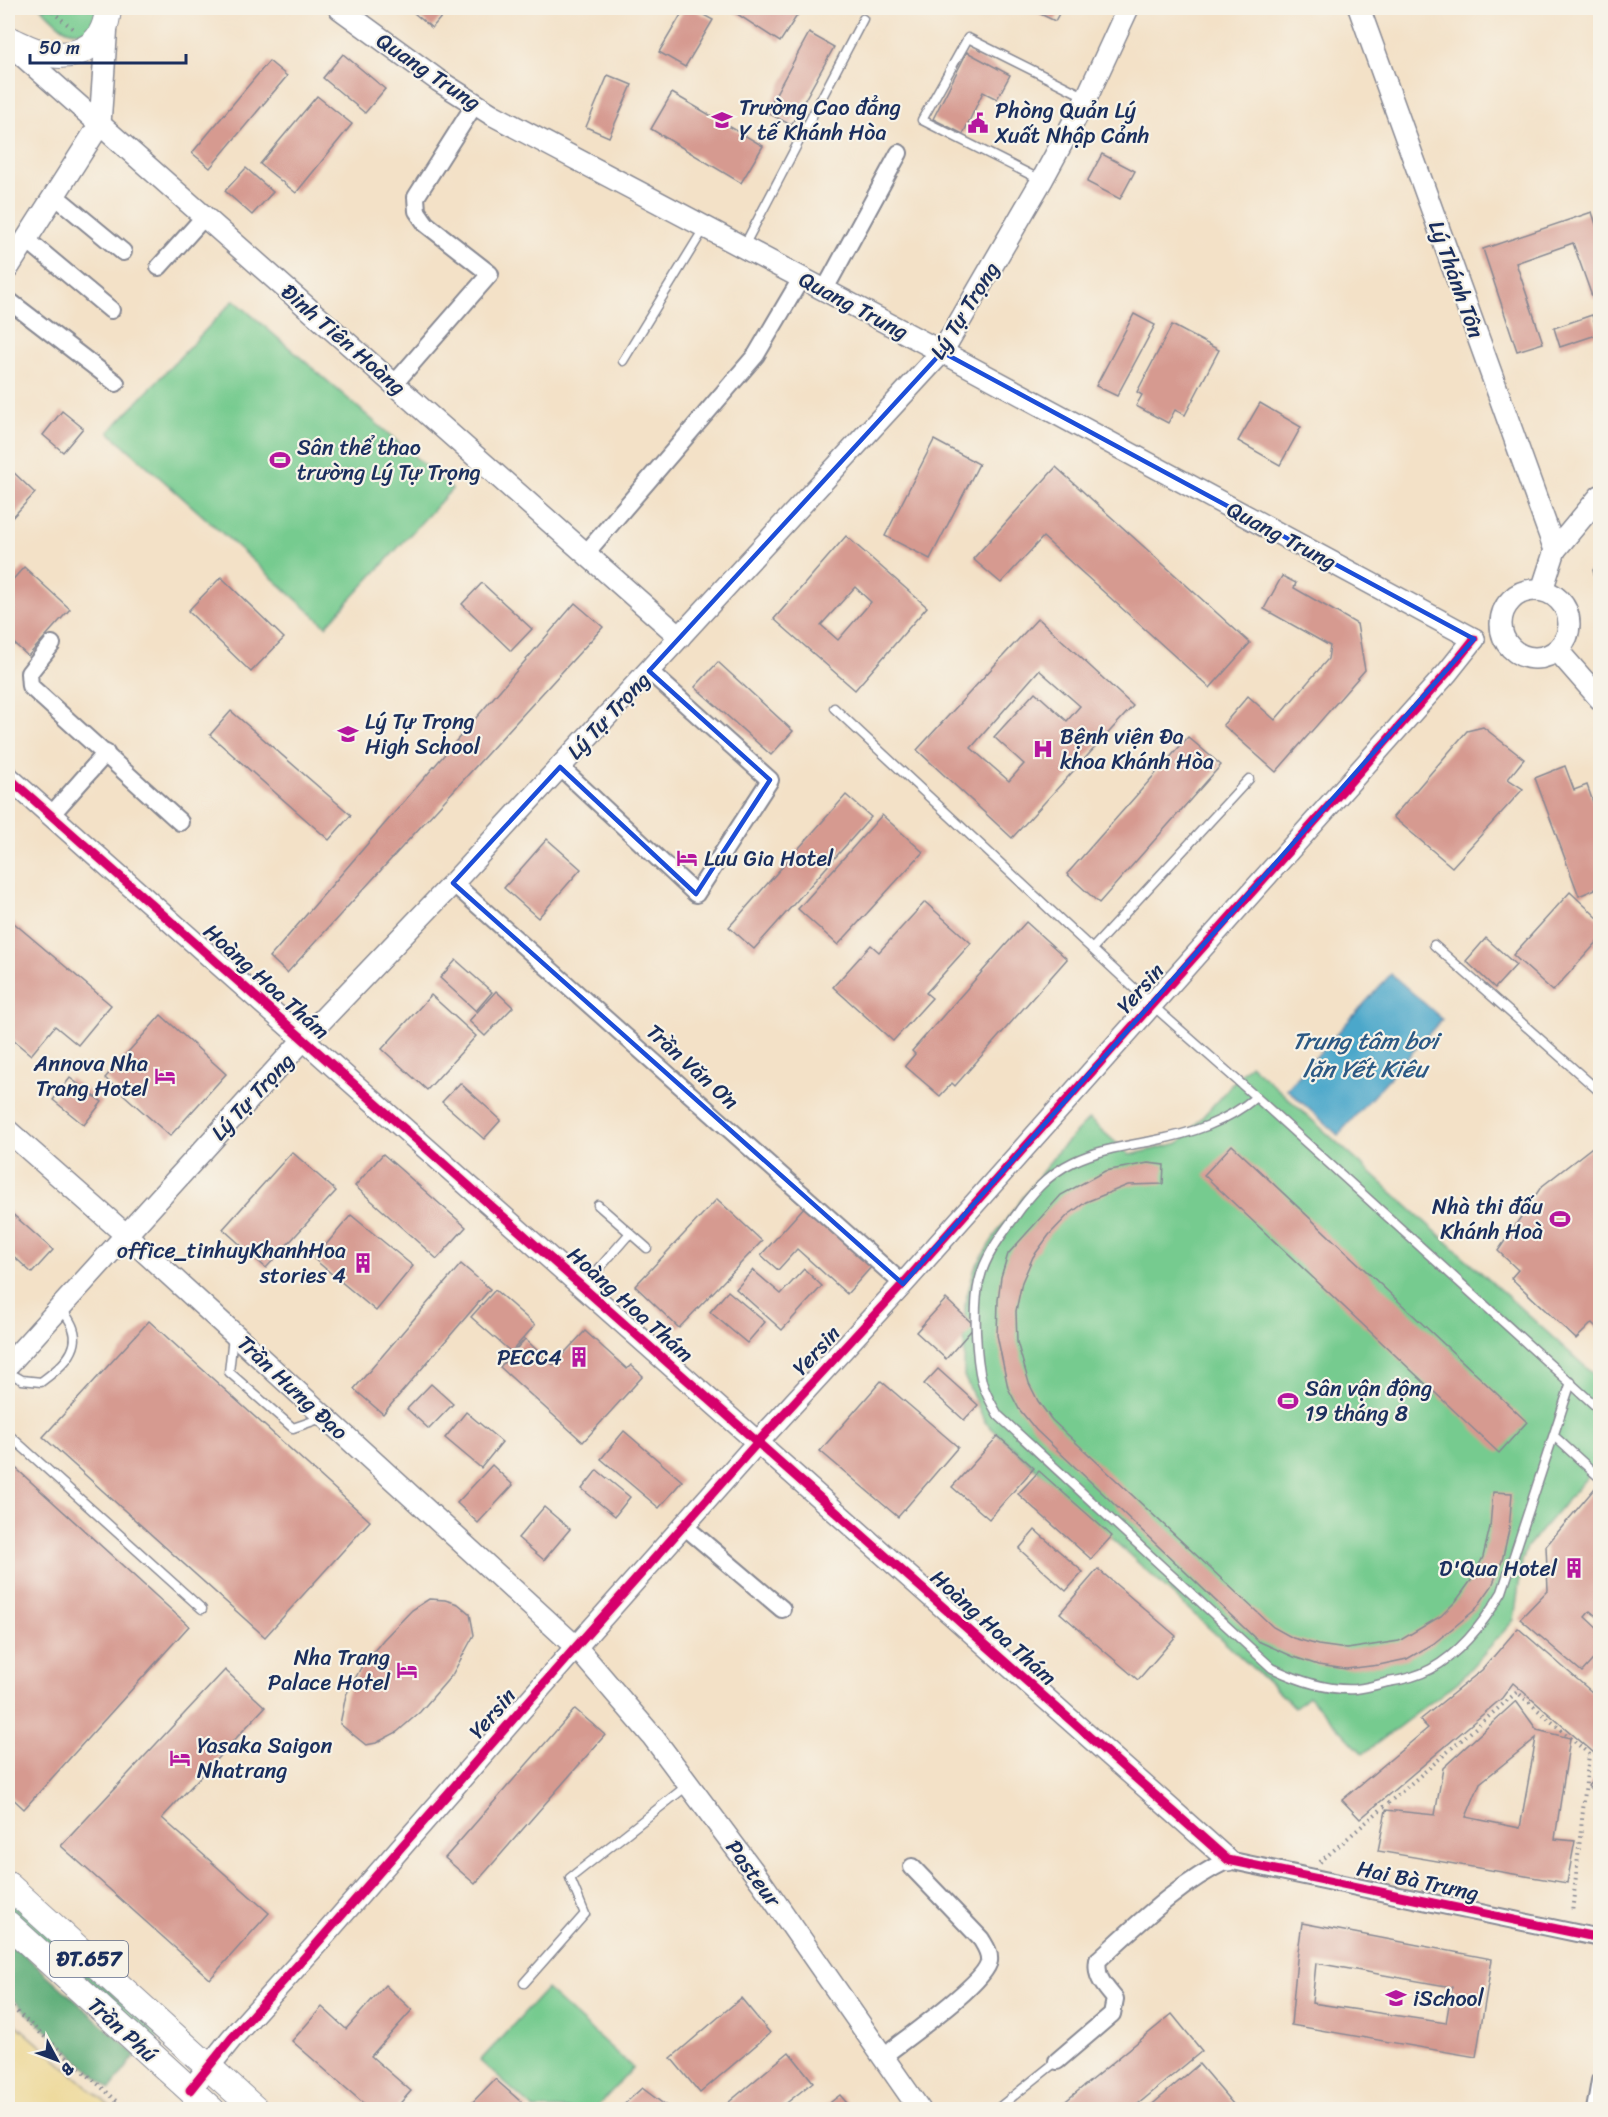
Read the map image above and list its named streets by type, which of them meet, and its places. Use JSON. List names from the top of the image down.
{
  "streets": {
    "main road": ["ĐT.657", "Trần Phú"],
    "street": [
      "Quang Trung",
      "Lý Thánh Tôn",
      "Lý Tự Trọng",
      "Đinh Tiên Hoàng",
      "Hoàng Hoa Thám",
      "Yersin",
      "Trần Văn Ơn",
      "Trần Hưng Đạo",
      "Pasteur",
      "Hai Bà Trưng"
    ]
  },
  "crossings": [
    ["Quang Trung", "Lý Tự Trọng"],
    ["Quang Trung", "Yersin"],
    ["Lý Tự Trọng", "Đinh Tiên Hoàng"],
    ["Lý Tự Trọng", "Hoàng Hoa Thám"],
    ["Lý Tự Trọng", "Trần Văn Ơn"],
    ["Lý Tự Trọng", "Trần Hưng Đạo"],
    ["Hoàng Hoa Thám", "Yersin"],
    ["Hoàng Hoa Thám", "Hai Bà Trưng"],
    ["Yersin", "Trần Văn Ơn"],
    ["Yersin", "Trần Hưng Đạo"],
    ["Yersin", "Pasteur"],
    ["Yersin", "Trần Phú"],
    ["Trần Hưng Đạo", "Pasteur"]
  ],
  "water": ["Trung tâm bơi lặn Yết Kiêu"],
  "places": {
    "school or university": ["Trường Cao đẳng Y tế Khánh Hòa", "Lý Tự Trọng High School", "iSchool"],
    "public building": ["Phòng Quản Lý Xuất Nhập Cảnh"],
    "sports": ["Sân thể thao trường Lý Tự Trọng", "Nhà thi đấu Khánh Hoà", "Sân vận động 19 tháng 8"],
    "hospital": ["Bệnh viện Đa khoa Khánh Hòa"],
    "hotel": [
      "Luu Gia Hotel",
      "Annova Nha Trang Hotel",
      "Nha Trang Palace Hotel",
      "Yasaka Saigon Nhatrang"
    ],
    "building": ["office_tinhuyKhanhHoa stories 4", "PECC4", "D'Qua Hotel"]
  },
  "scale_bar": "50 m",
  "north": "bottom right"
}
